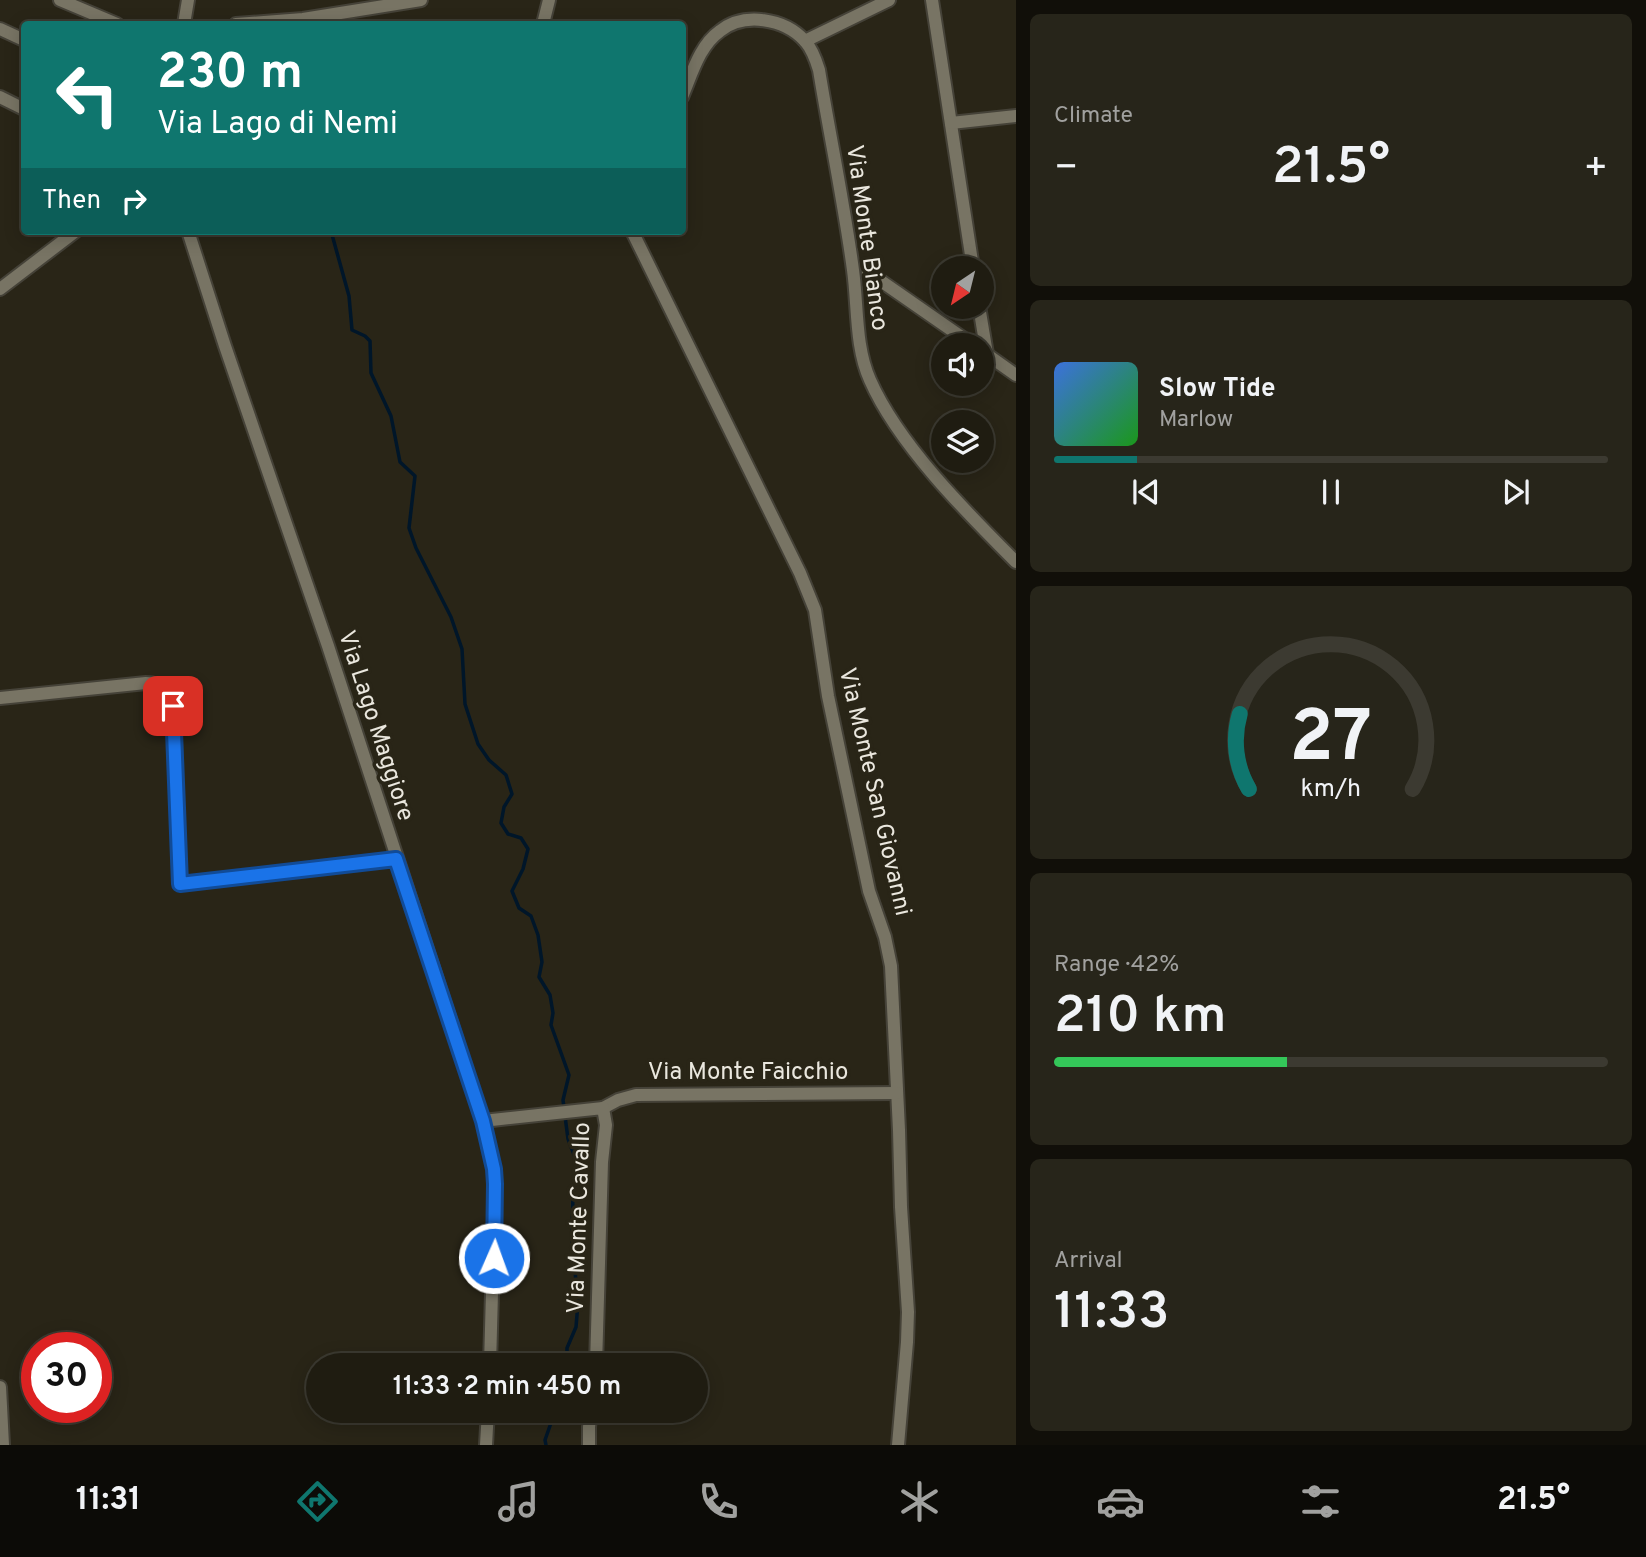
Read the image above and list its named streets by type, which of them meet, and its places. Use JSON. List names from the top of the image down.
{
  "streets": {
    "street": [
      "Via Monte Bianco",
      "Via Lago Maggiore",
      "Via Monte San Giovanni",
      "Via Monte Faicchio",
      "Via Monte Cavallo"
    ]
  },
  "crossings": [
    ["Via Lago Maggiore", "Via Monte Cavallo"],
    ["Via Monte San Giovanni", "Via Monte Faicchio"],
    ["Via Monte Faicchio", "Via Monte Cavallo"]
  ],
  "north": "bottom left",
  "page": {
    "tile": [
      "Climate",
      ["Range · 42%", "210 km"],
      ["Arrival", "11:33"]
    ],
    "turn": ["230 m", "Via Lago di Nemi"],
    "heat": ["−", "21.5°", "+"],
    "then": "Then",
    "song": ["Slow Tide", "Marlow"],
    "limit": "30",
    "trip": "11:33 · 2 min · 450 m",
    "tabs": ["11:31", "21.5°"],
    "gauge": ["27", "km/h"]
  }
}
